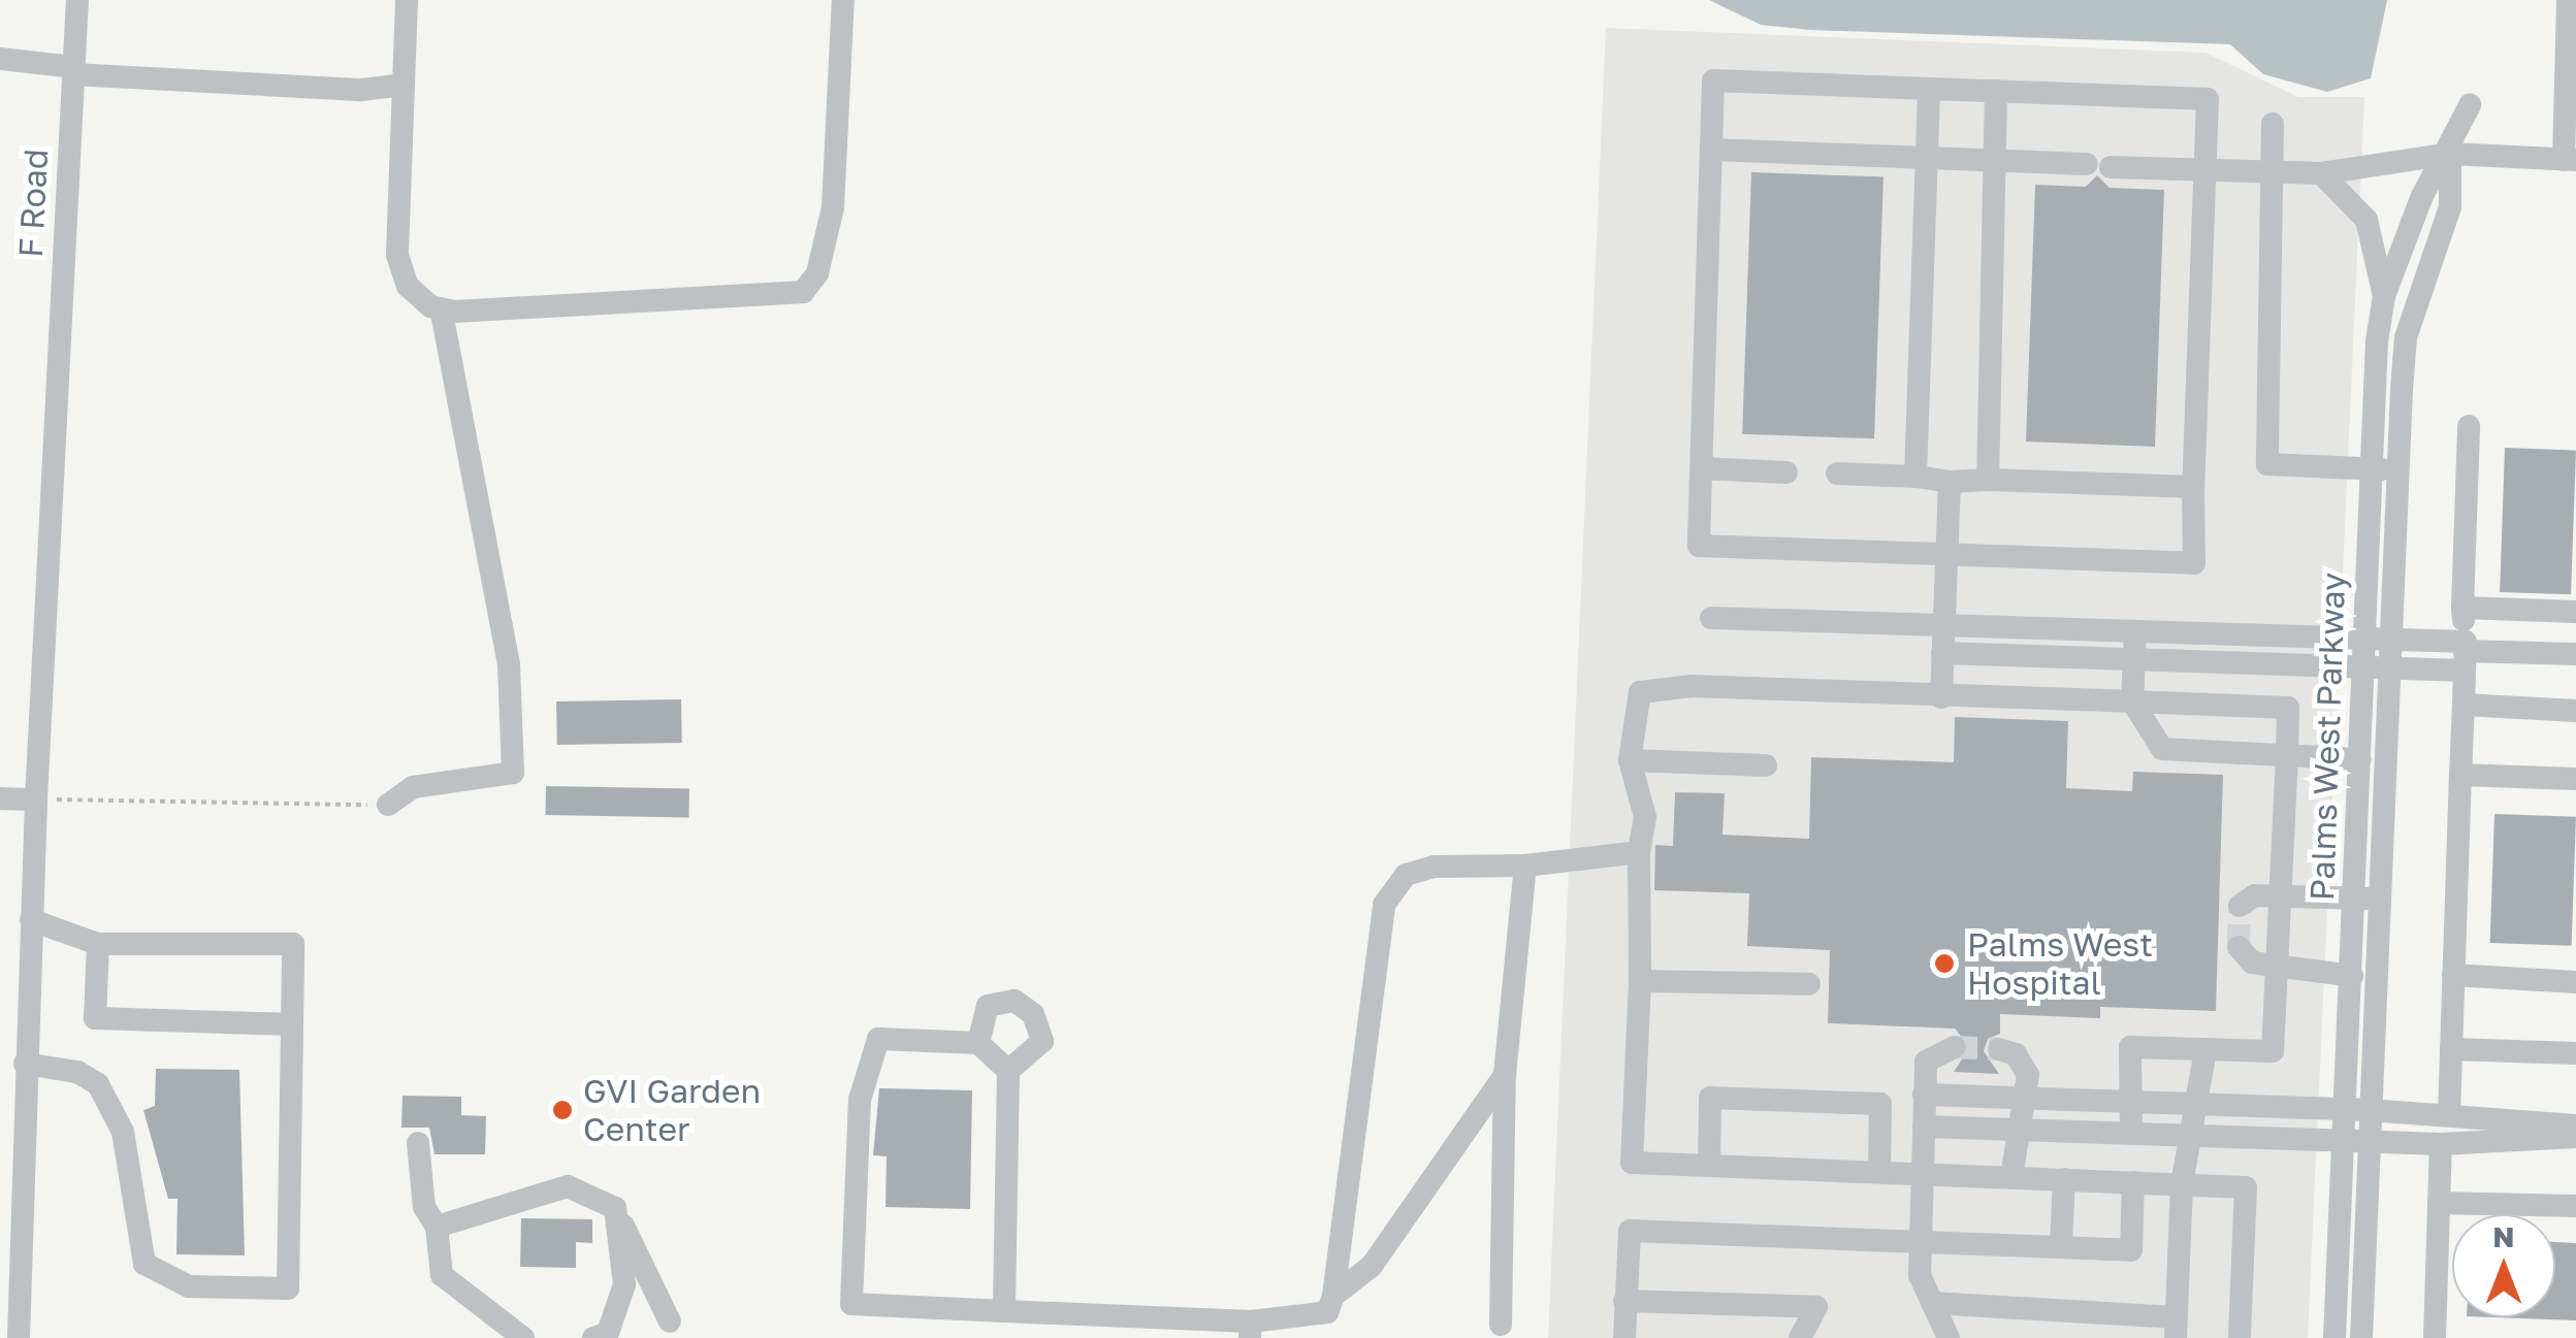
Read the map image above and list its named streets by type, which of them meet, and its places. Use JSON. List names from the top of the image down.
{
  "streets": {
    "street": ["F Road", "Palms West Parkway"]
  },
  "places": ["Palms West Hospital", "GVI Garden Center"],
  "north": "top"
}
